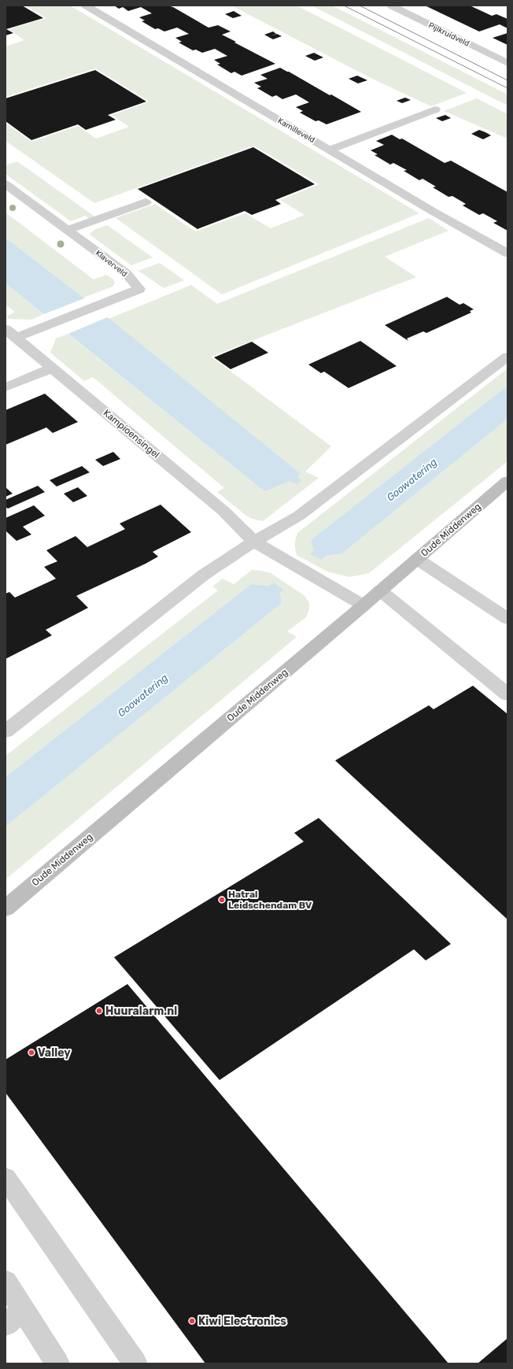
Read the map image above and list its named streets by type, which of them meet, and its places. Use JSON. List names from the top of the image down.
{
  "streets": {
    "street": [
      "Pijlkruidveld",
      "Kamilleveld",
      "Klaverveld",
      "Kampioensingel",
      "Oude Middenweg"
    ]
  },
  "crossings": [
    ["Klaverveld", "Kampioensingel"],
    ["Kampioensingel", "Oude Middenweg"]
  ],
  "water": ["Goowatering"],
  "places": [
    "Hatral Leidschendam BV",
    "Huuralarm.nl",
    "Valley",
    "Kiwi Electronics"
  ]
}
